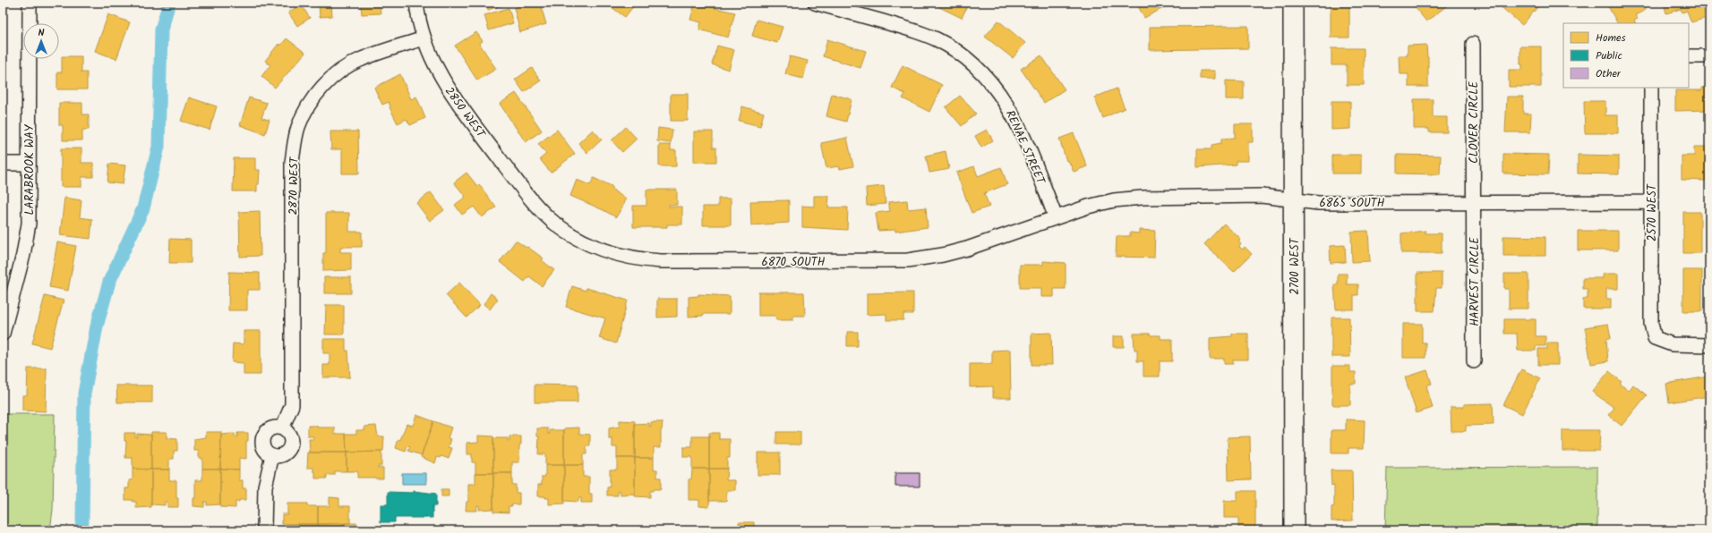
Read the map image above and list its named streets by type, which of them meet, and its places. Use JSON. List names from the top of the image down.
{
  "streets": {
    "main road": ["2700 WEST"],
    "street": [
      "2850 WEST",
      "CLOVER CIRCLE",
      "RENAE STREET",
      "LARABROOK WAY",
      "2870 WEST",
      "6865 SOUTH",
      "2570 WEST",
      "6870 SOUTH",
      "HARVEST CIRCLE"
    ]
  },
  "crossings": [
    ["2850 WEST", "2870 WEST"],
    ["2850 WEST", "6870 SOUTH"],
    ["CLOVER CIRCLE", "6865 SOUTH"],
    ["CLOVER CIRCLE", "HARVEST CIRCLE"],
    ["RENAE STREET", "6865 SOUTH"],
    ["RENAE STREET", "6870 SOUTH"],
    ["6865 SOUTH", "2570 WEST"],
    ["6865 SOUTH", "6870 SOUTH"],
    ["6865 SOUTH", "2700 WEST"],
    ["6865 SOUTH", "HARVEST CIRCLE"]
  ],
  "legend": ["Homes", "Public", "Other"],
  "north": "top"
}
